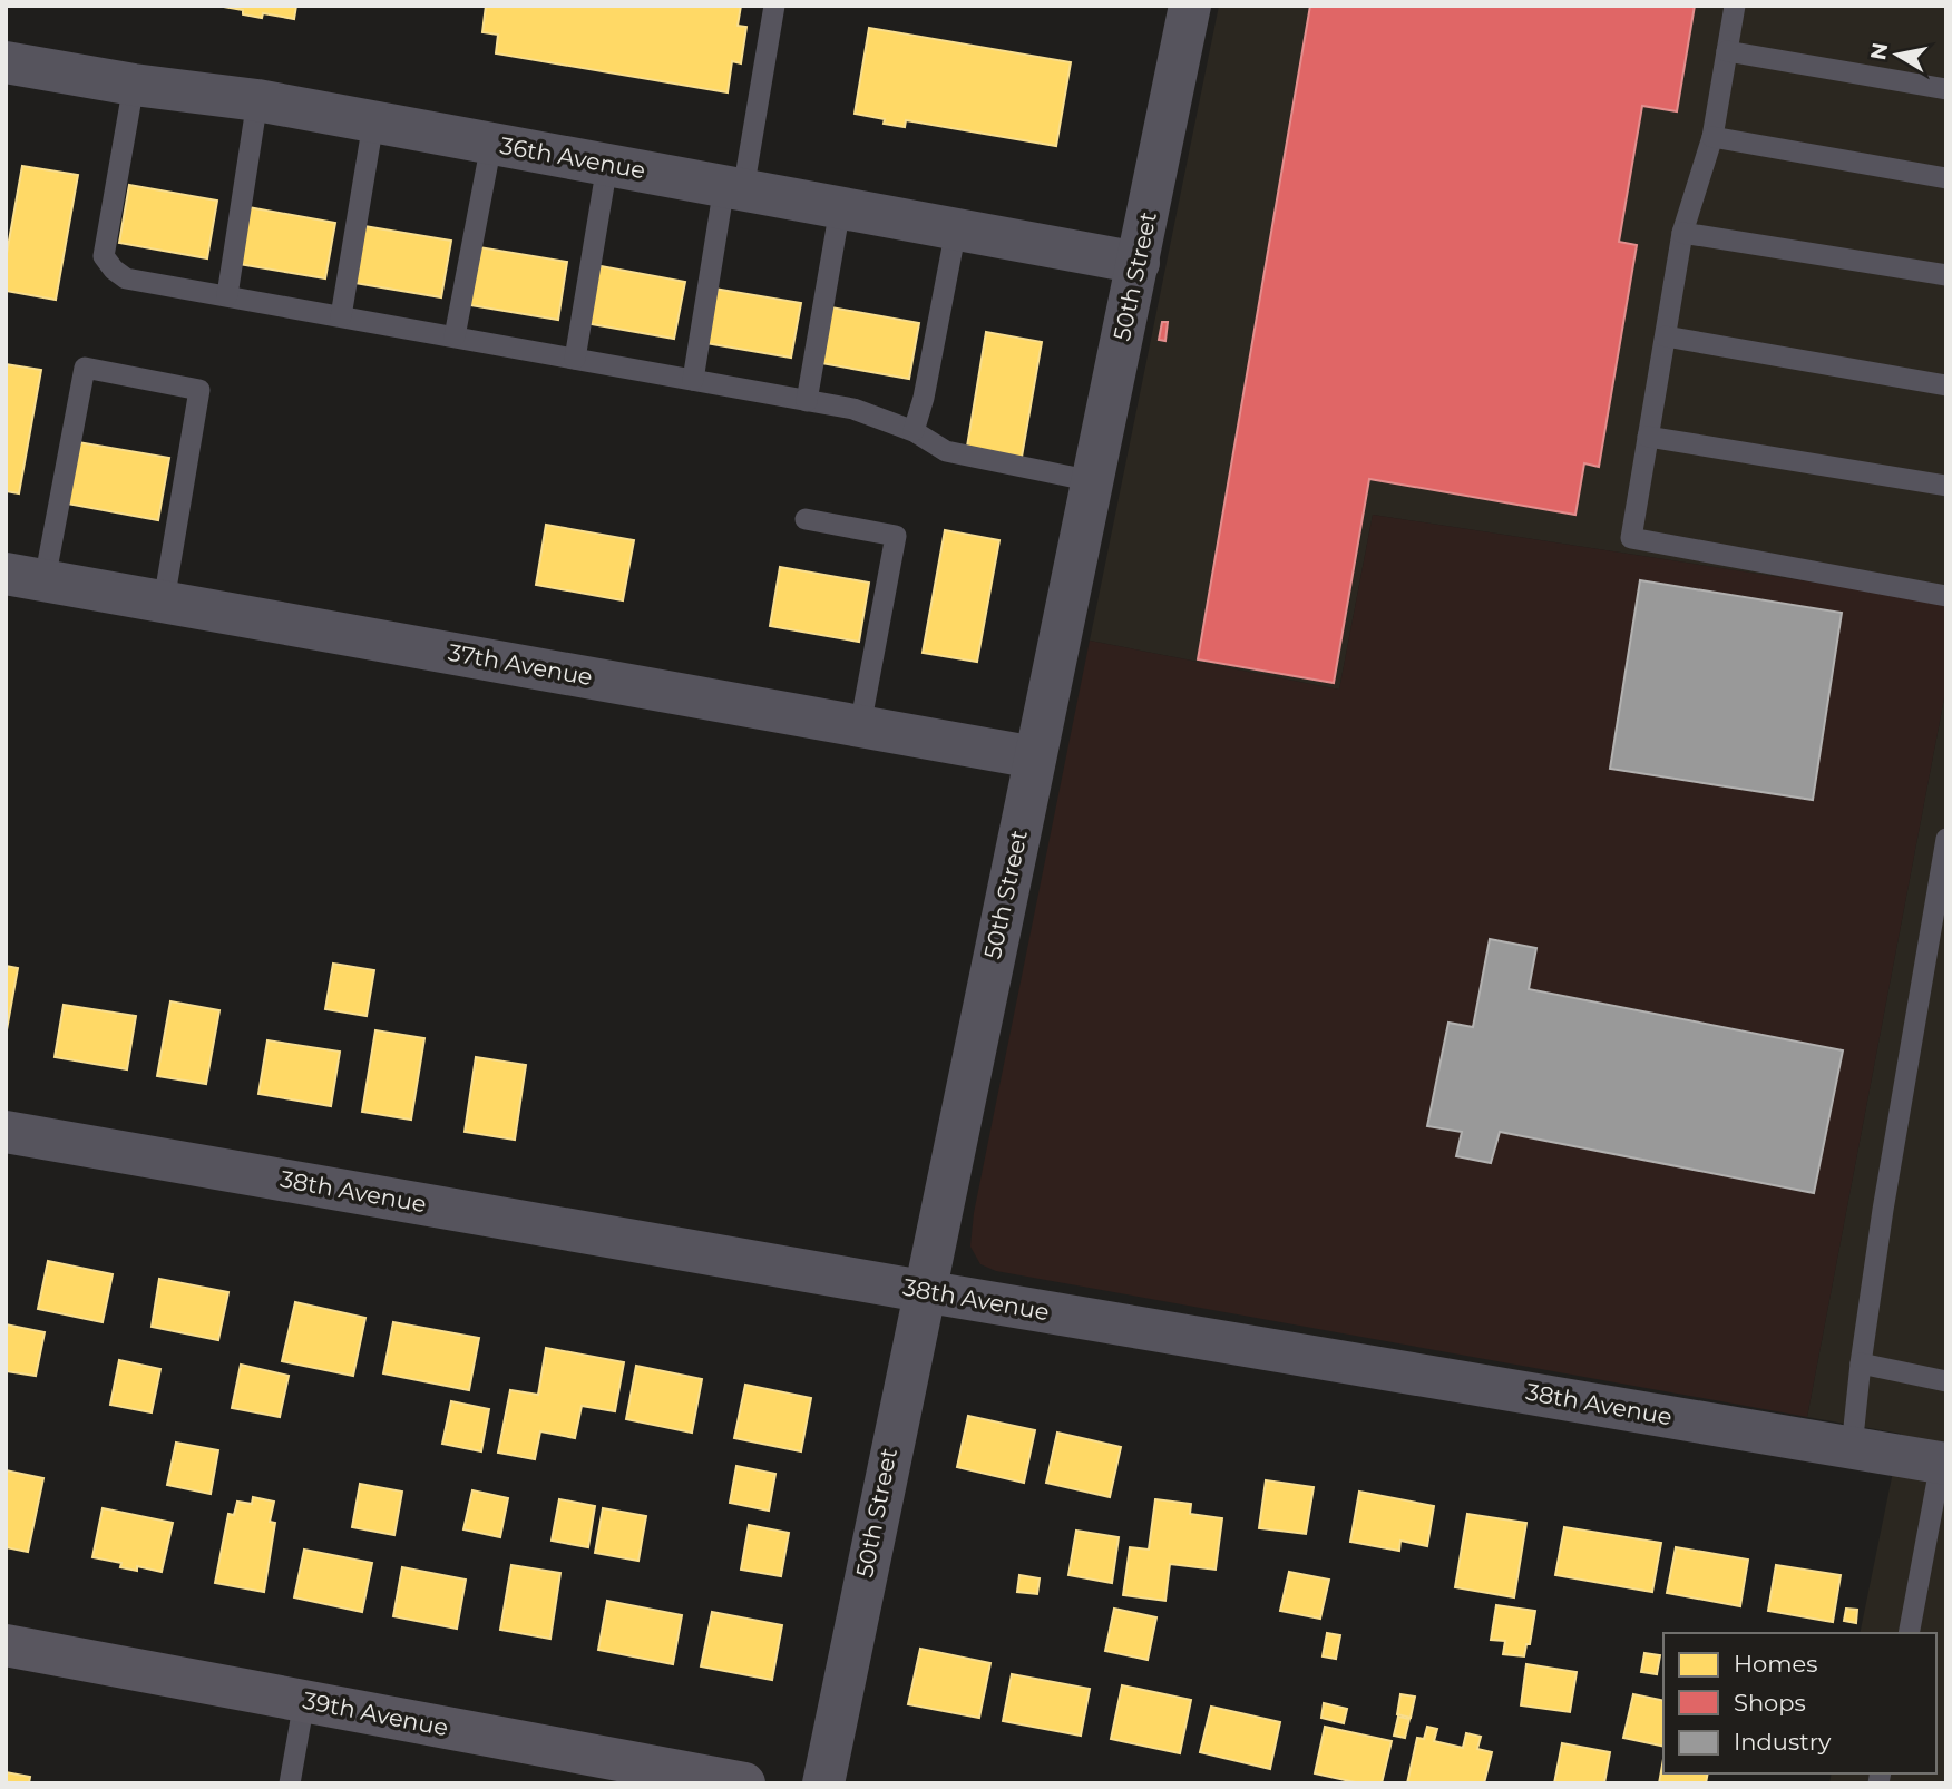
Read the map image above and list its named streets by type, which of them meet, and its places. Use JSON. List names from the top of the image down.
{
  "streets": {
    "main road": ["39th Avenue"],
    "street": [
      "36th Avenue",
      "50th Street",
      "37th Avenue",
      "38th Avenue"
    ]
  },
  "crossings": [
    ["36th Avenue", "50th Street"],
    ["50th Street", "37th Avenue"],
    ["50th Street", "38th Avenue"]
  ],
  "legend": ["Homes", "Shops", "Industry"],
  "north": "left"
}
